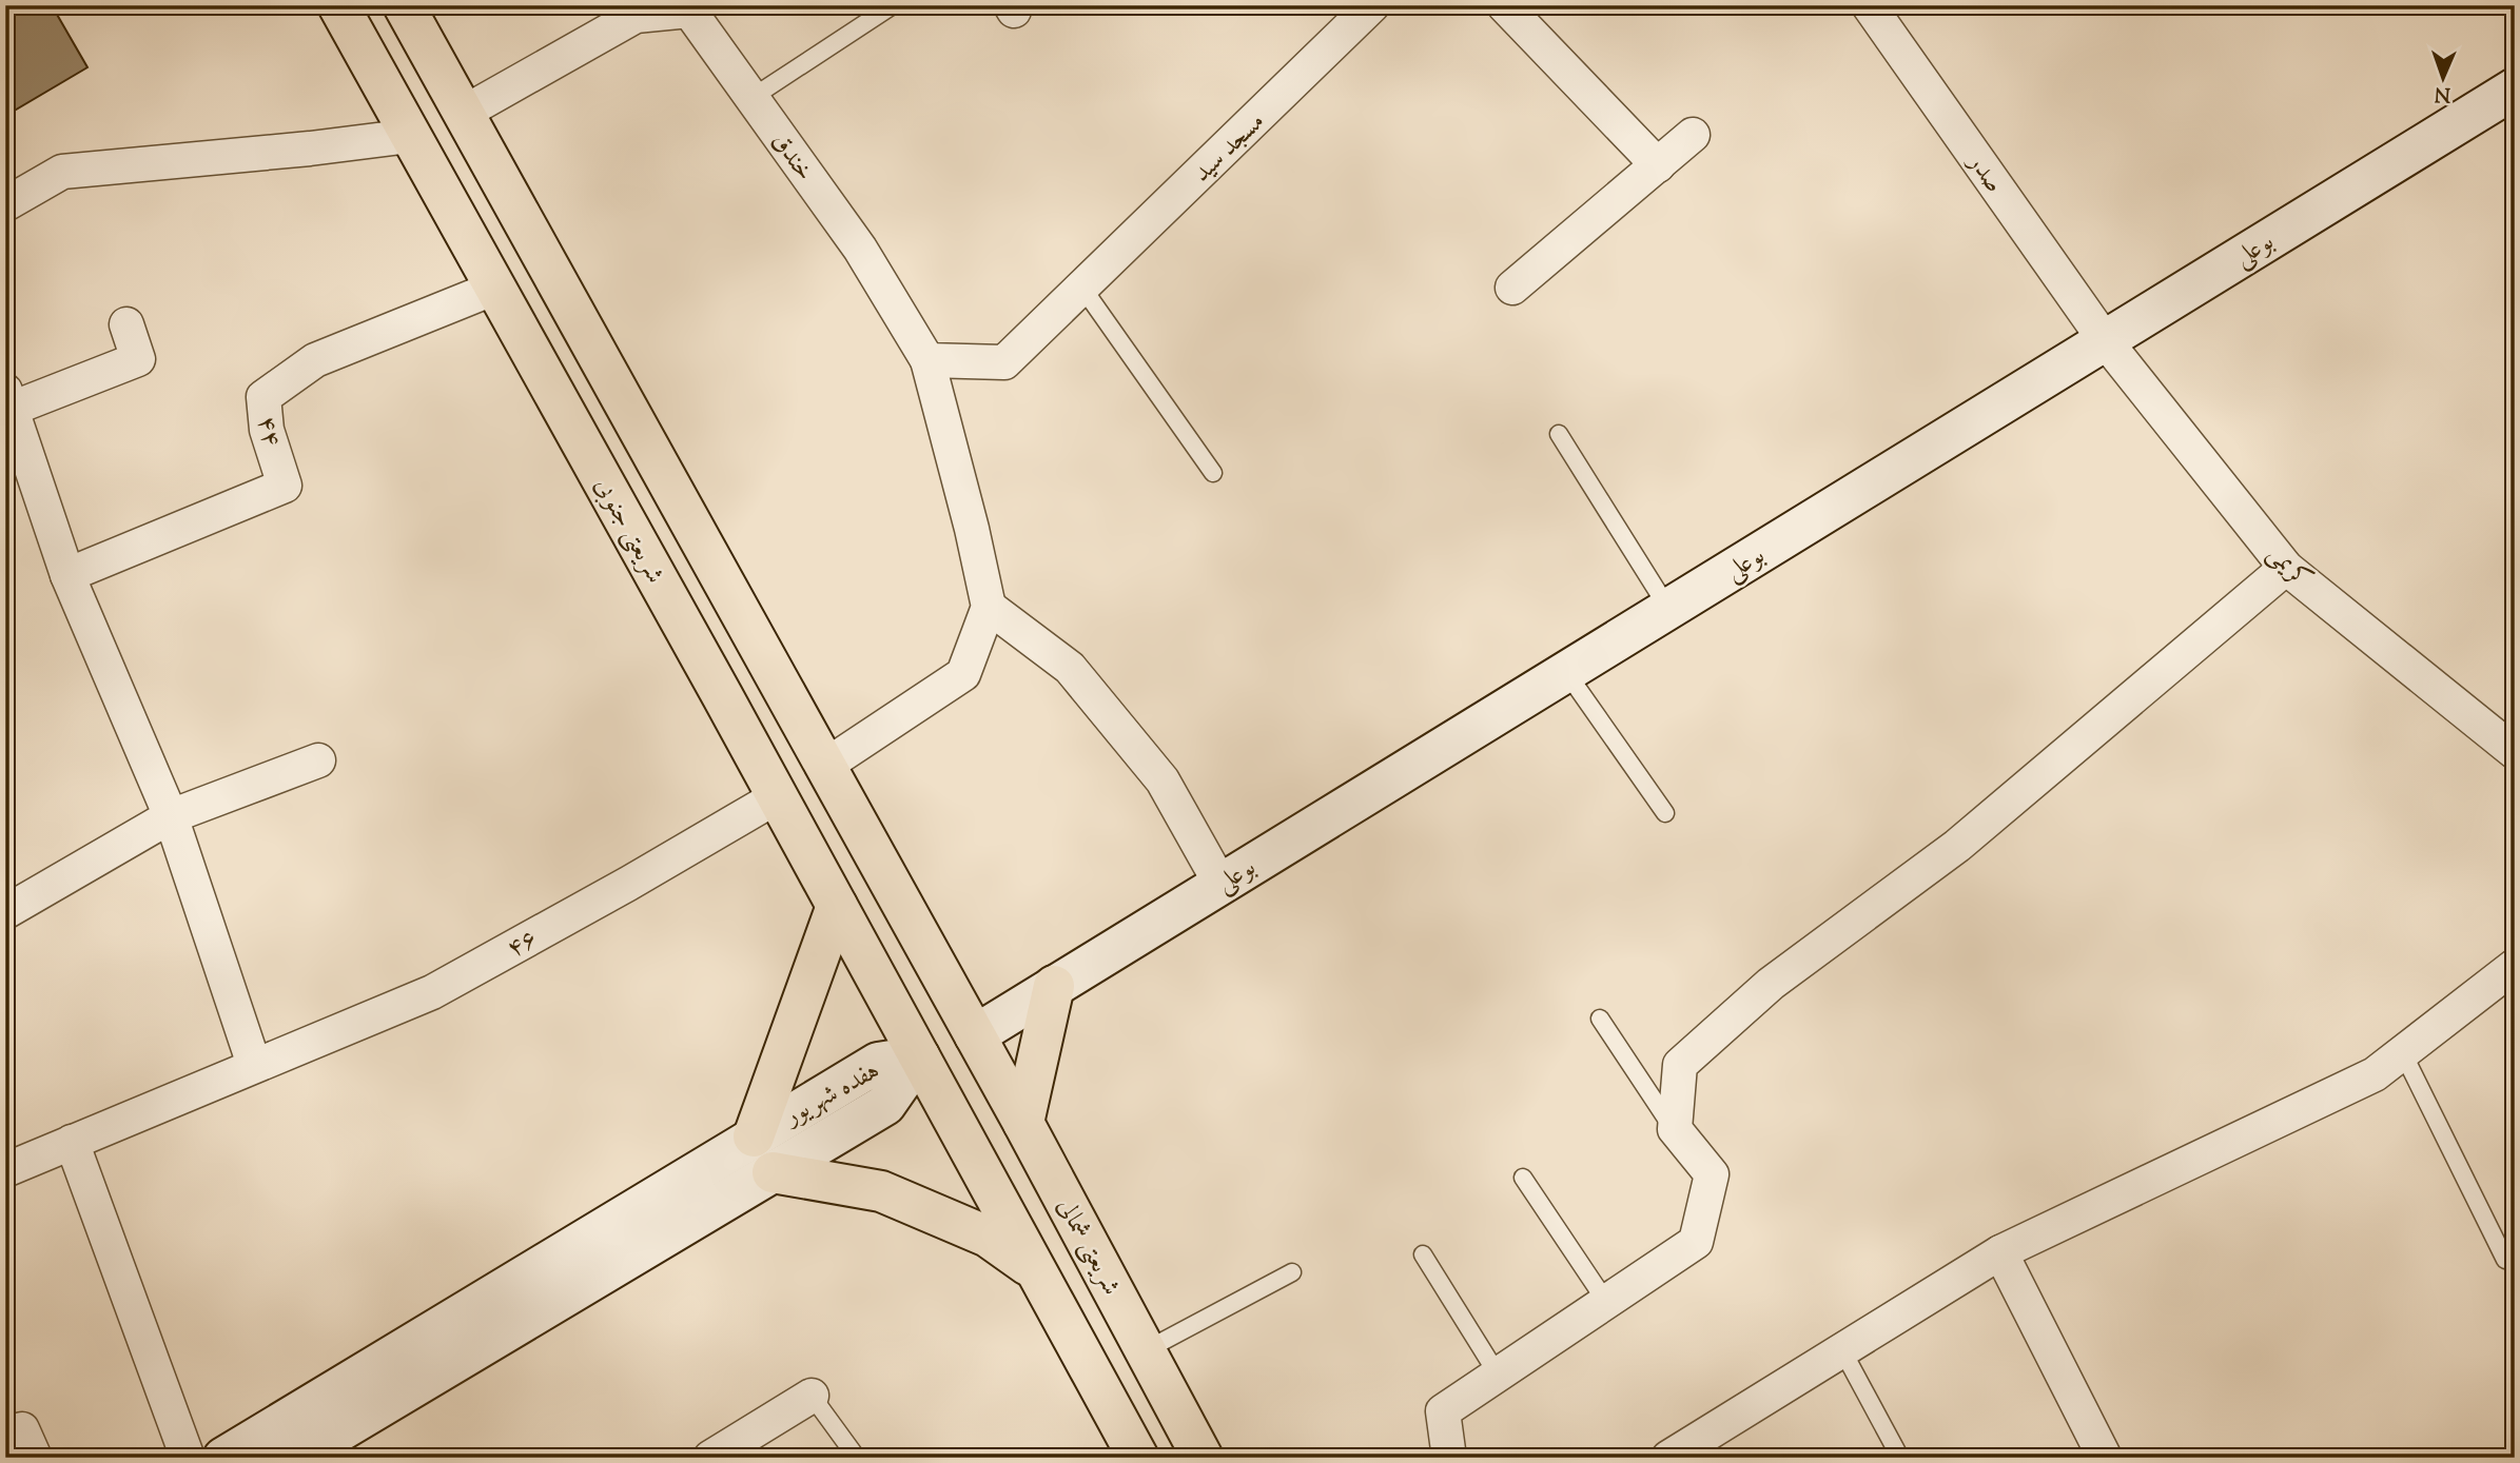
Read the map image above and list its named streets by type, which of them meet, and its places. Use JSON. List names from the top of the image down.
{
  "streets": {
    "main road": [
      "بوعلی",
      "شریعتی جنوبی",
      "هفده شهریور",
      "شریعتی شمالی"
    ],
    "street": [
      "مسجد سید",
      "خندق",
      "صدر",
      "۴۴",
      "کریمی",
      "۴۶"
    ]
  },
  "crossings": [
    ["صدر", "بوعلی"],
    ["صدر", "کریمی"],
    ["بوعلی", "کریمی"],
    ["بوعلی", "شریعتی شمالی"],
    ["۴۴", "شریعتی جنوبی"],
    ["شریعتی جنوبی", "۴۶"],
    ["شریعتی جنوبی", "هفده شهریور"]
  ],
  "north": "bottom"
}
